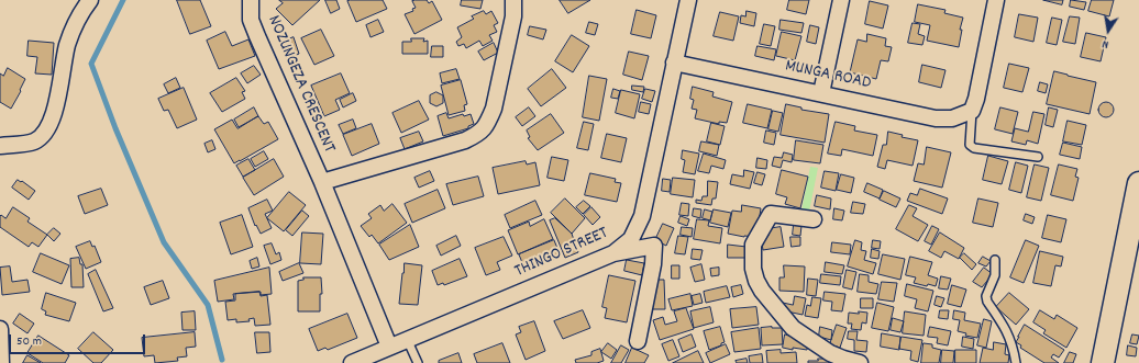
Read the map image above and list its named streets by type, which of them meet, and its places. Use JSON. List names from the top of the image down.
{
  "streets": {
    "street": ["MUNGA ROAD", "NOZUNGEZA CRESCENT", "THINGO STREET"]
  },
  "crossings": [
    ["MUNGA ROAD", "THINGO STREET"],
    ["NOZUNGEZA CRESCENT", "THINGO STREET"]
  ],
  "scale_bar": "50 m",
  "north": "bottom"
}
